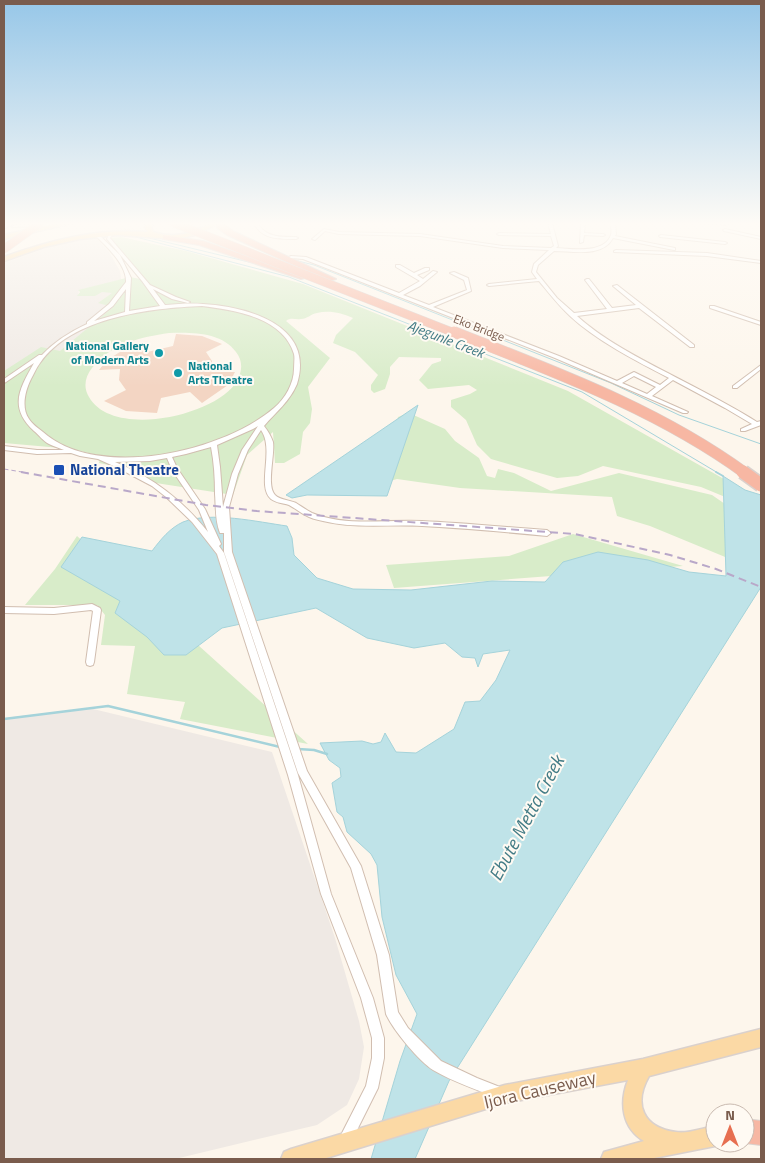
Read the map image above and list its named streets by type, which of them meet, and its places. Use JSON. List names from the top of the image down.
{
  "streets": {
    "highway": ["Eko Bridge"],
    "main road": ["Ijora Causeway"]
  },
  "water": ["Ajegunle Creek", "Ebute Metta Creek"],
  "places": {
    "other": ["National Gallery of Modern Arts", "National Arts Theatre"],
    "transit": ["National Theatre"]
  },
  "north": "top"
}
